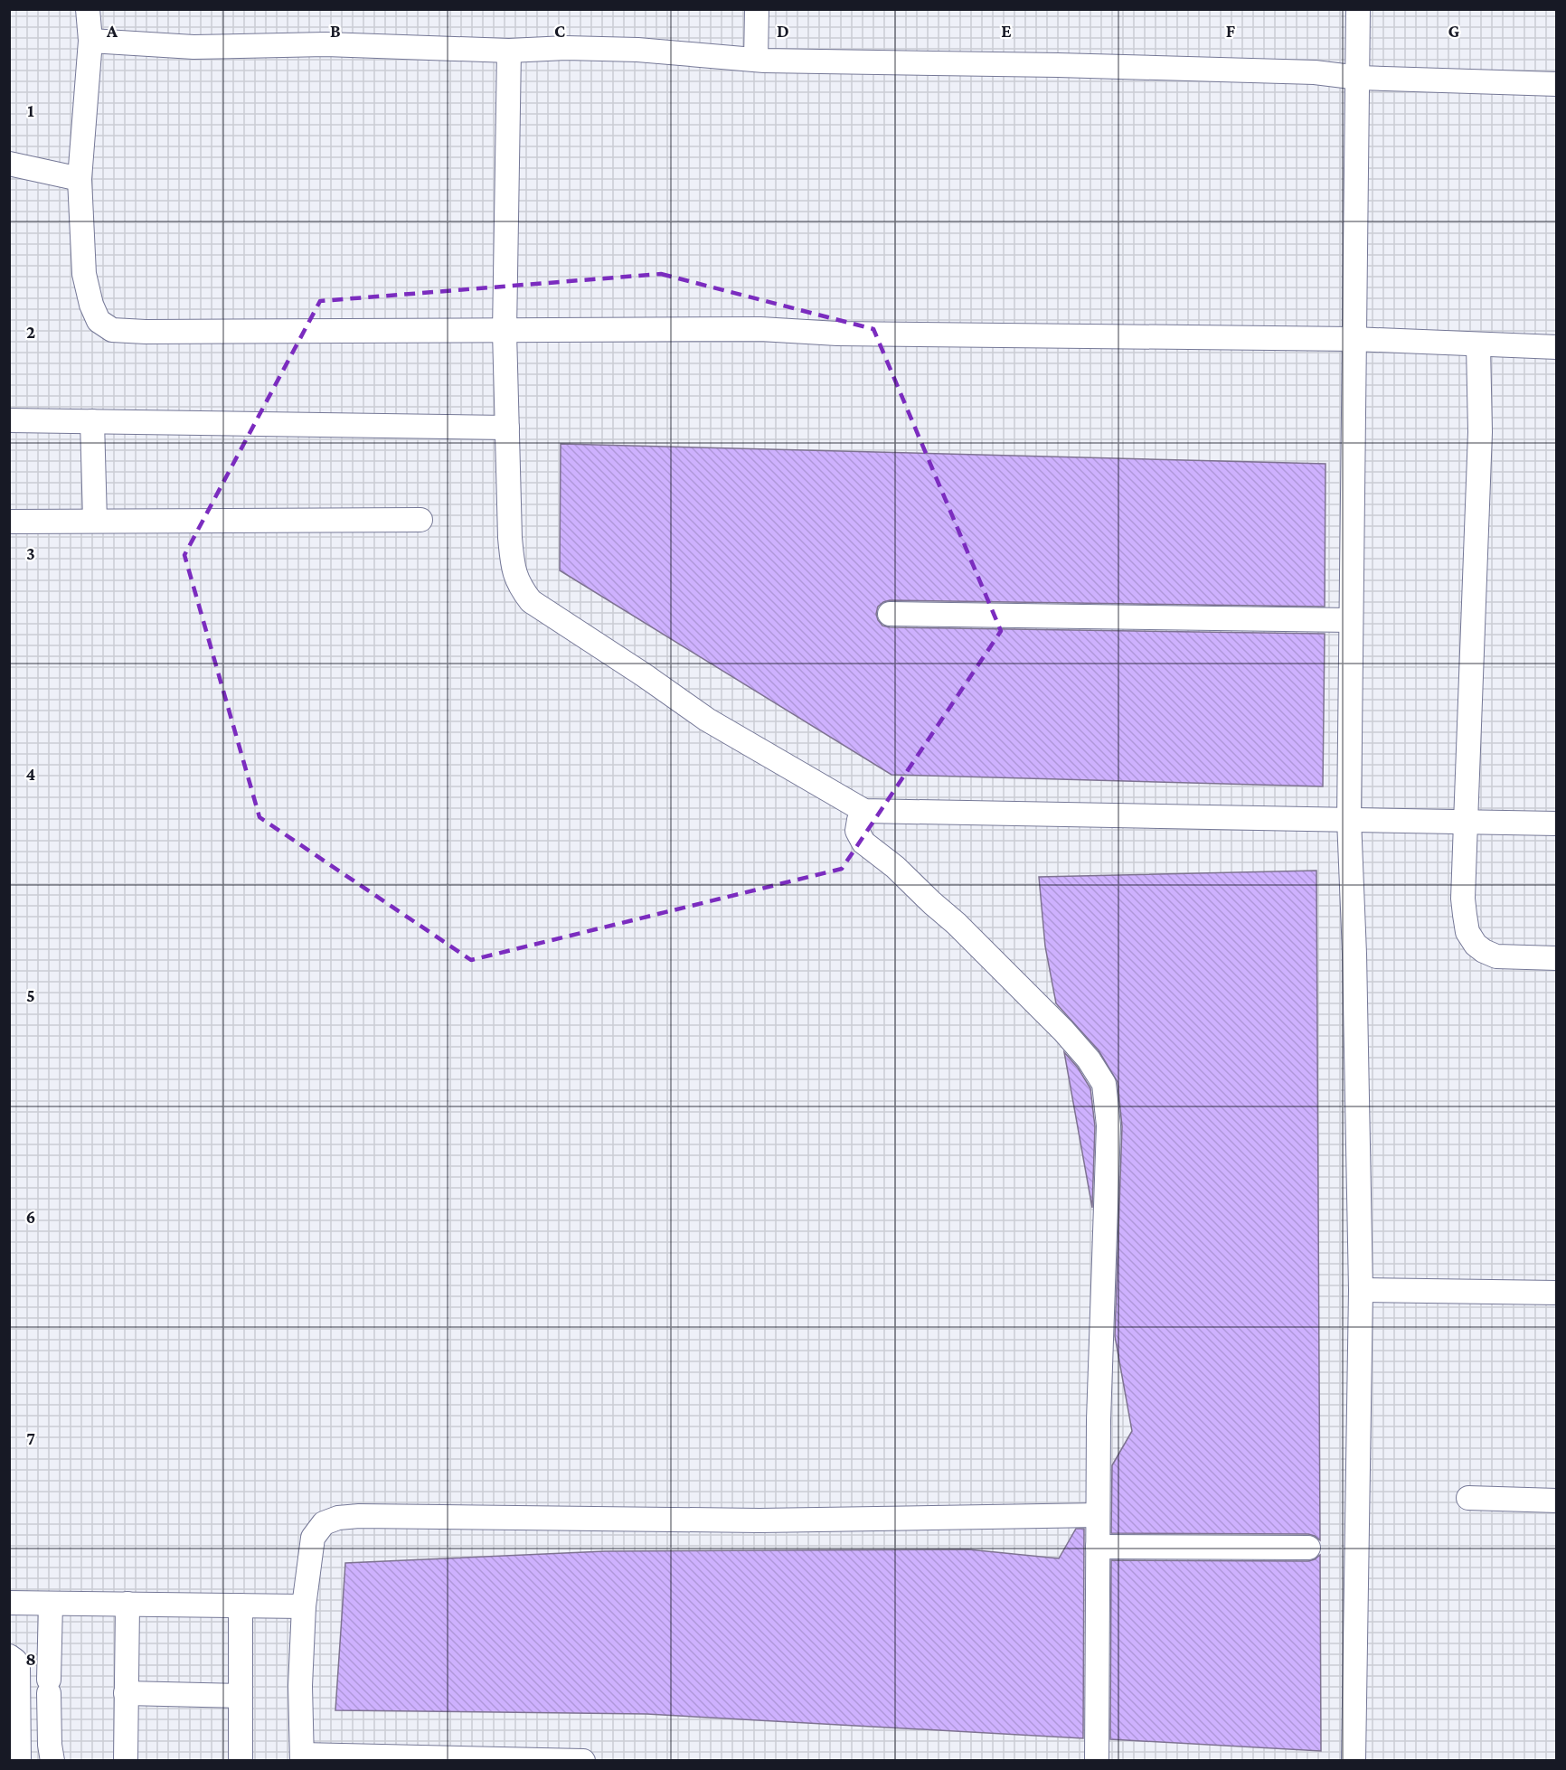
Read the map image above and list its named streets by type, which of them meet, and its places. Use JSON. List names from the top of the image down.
{
  "grid": {
    "columns": [
      "A",
      "B",
      "C",
      "D",
      "E",
      "F",
      "G"
    ],
    "rows": [
      "1",
      "2",
      "3",
      "4",
      "5",
      "6",
      "7",
      "8"
    ]
  }
}
